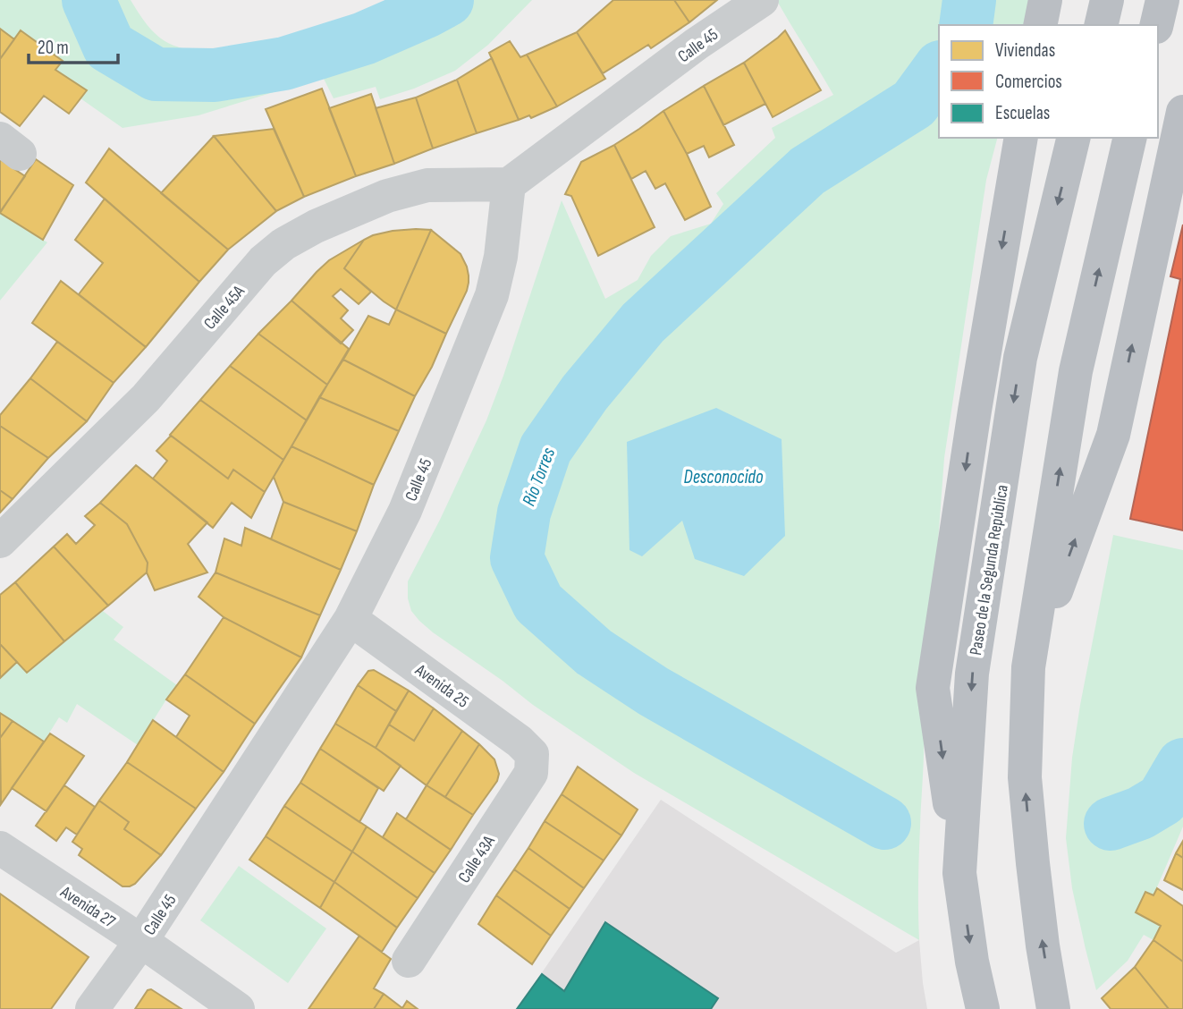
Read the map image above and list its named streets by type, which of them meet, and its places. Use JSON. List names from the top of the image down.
{
  "streets": {
    "highway": ["Paseo de la Segunda República"],
    "street": [
      "Calle 45",
      "Calle 45A",
      "Avenida 25",
      "Calle 43A",
      "Avenida 27"
    ]
  },
  "crossings": [
    ["Calle 45", "Calle 45A"],
    ["Calle 45", "Avenida 25"],
    ["Calle 45", "Avenida 27"],
    ["Avenida 25", "Calle 43A"]
  ],
  "water": ["Río Torres", "Desconocido"],
  "legend": ["Viviendas", "Comercios", "Escuelas"],
  "scale_bar": "20 m"
}
